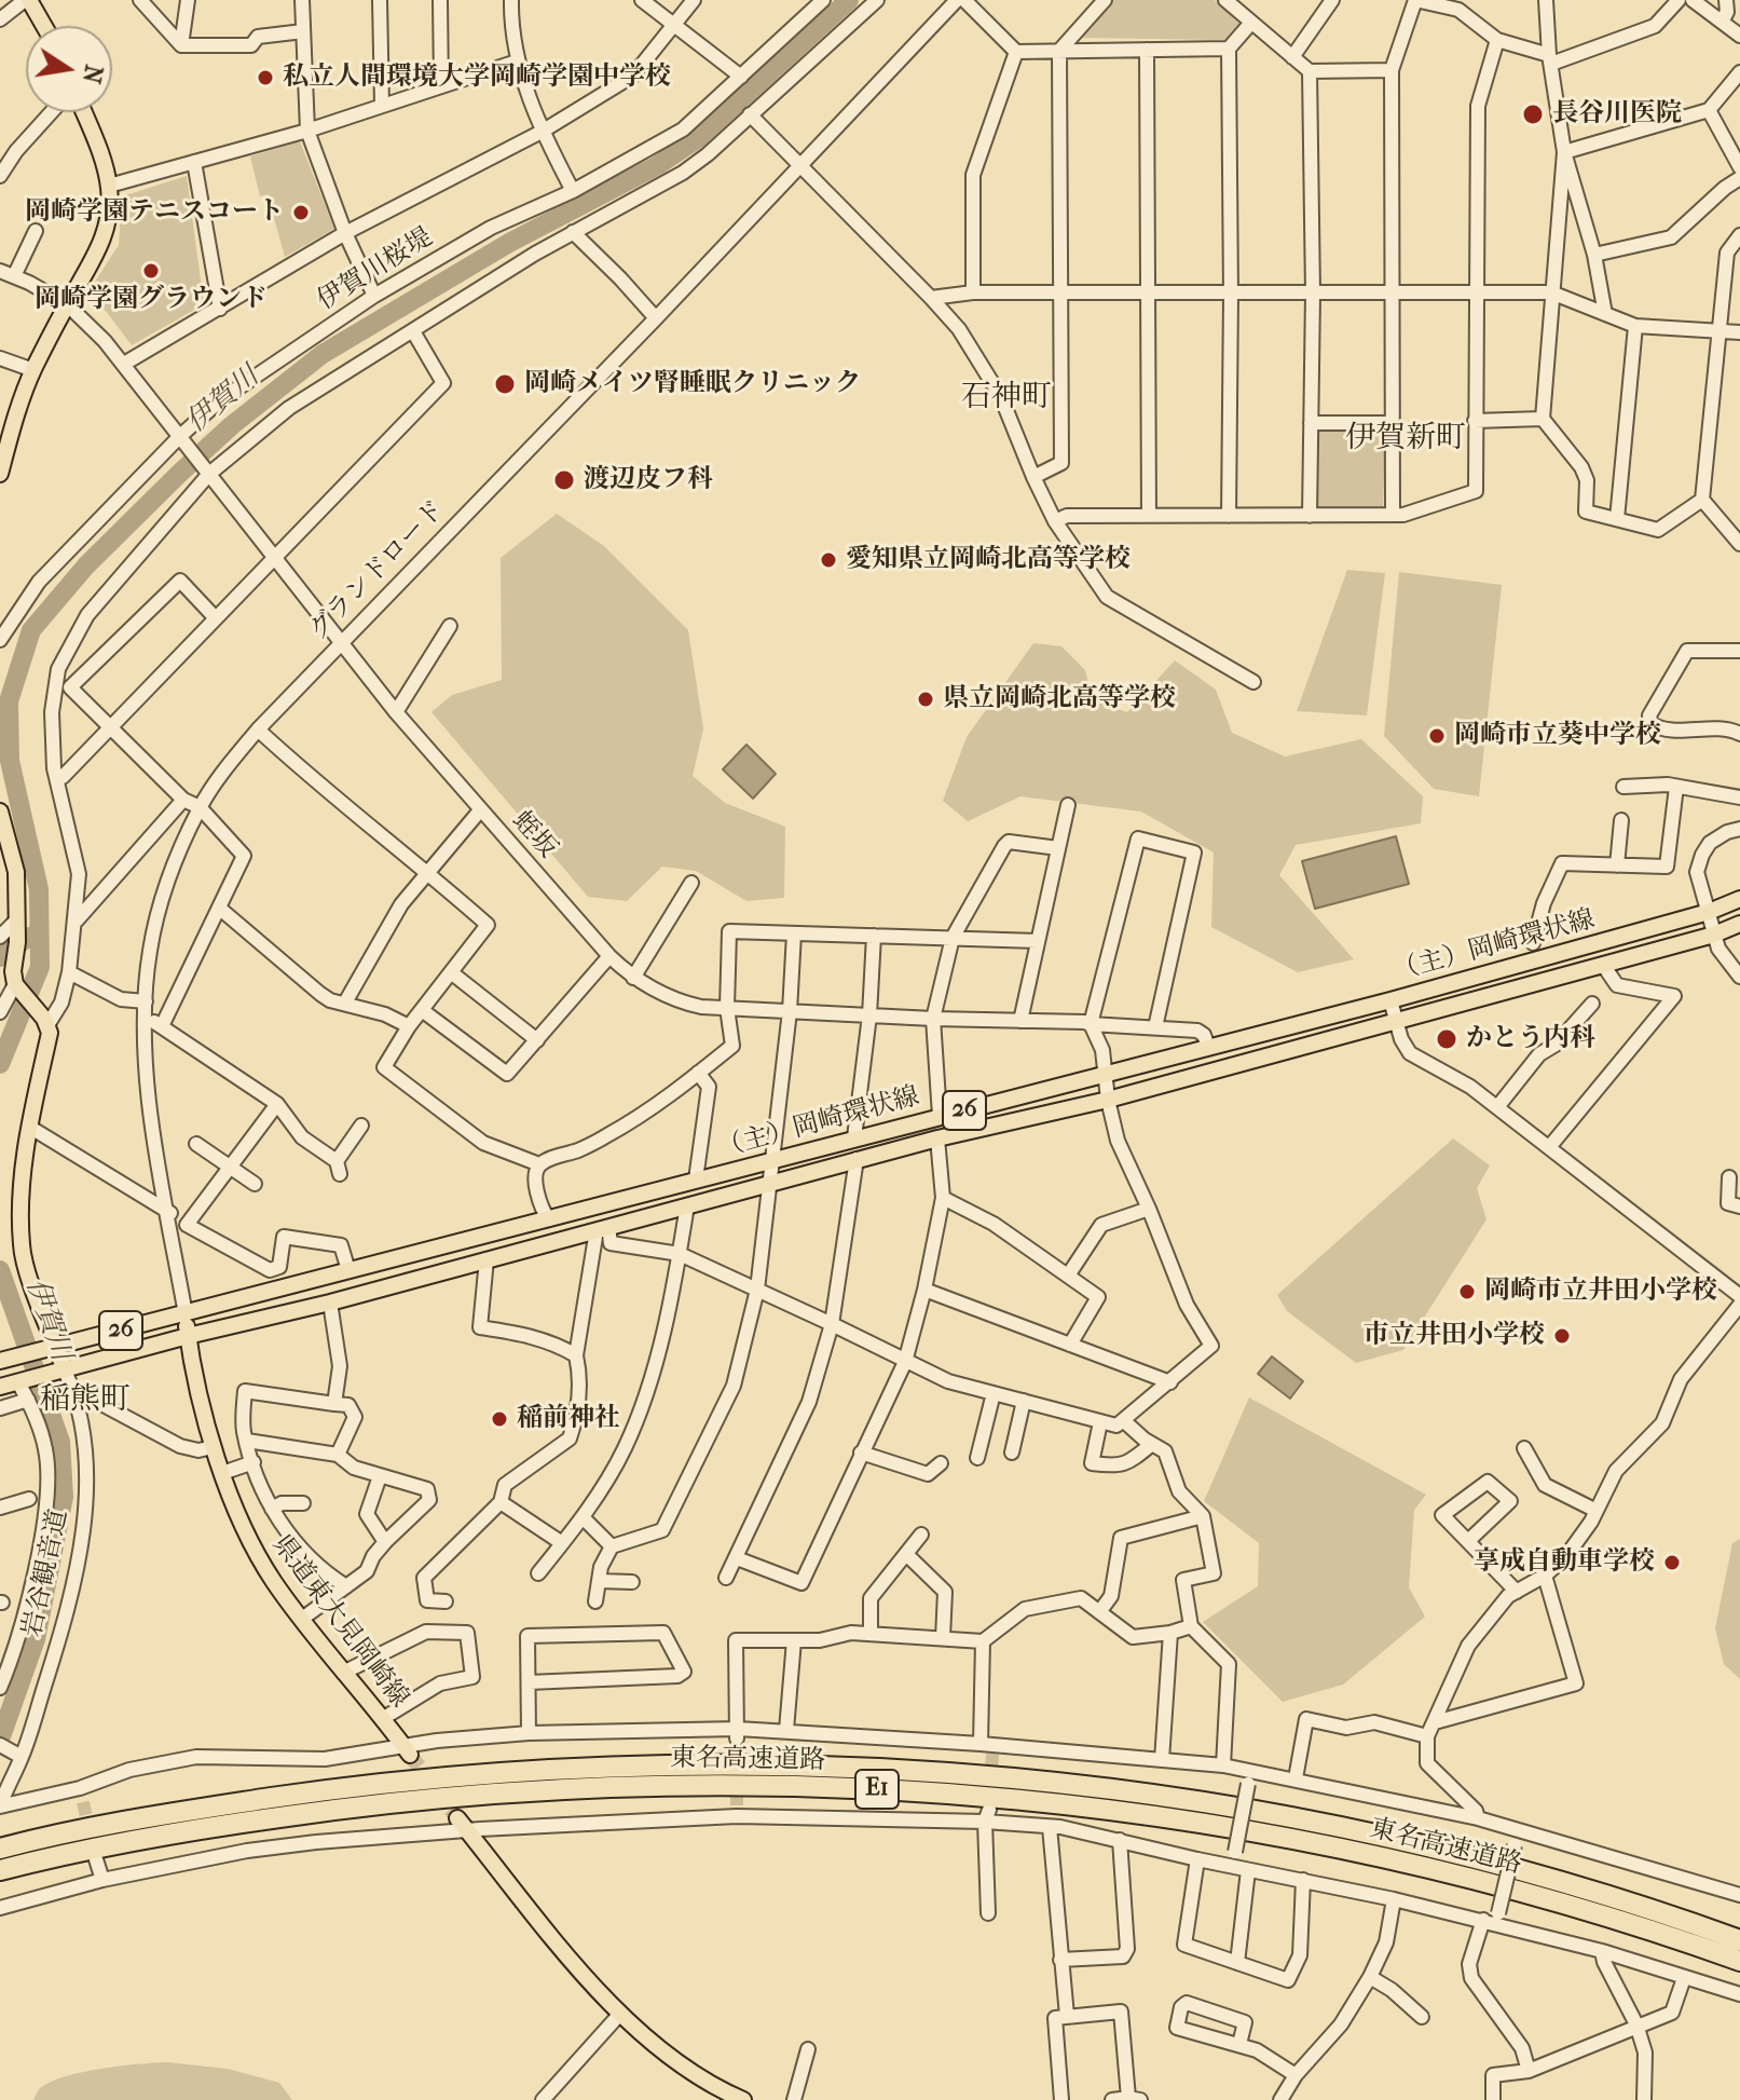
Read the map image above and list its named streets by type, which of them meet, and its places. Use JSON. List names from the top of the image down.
{
  "streets": {
    "highway": ["東名高速道路", "E1"],
    "main road": ["（主）岡崎環状線", "26", "県道東大見岡崎線"],
    "street": [
      "伊賀川桜堤",
      "グランドロード",
      "蛭坂",
      "岩谷観音道"
    ]
  },
  "crossings": [
    ["伊賀川桜堤", "蛭坂"],
    ["グランドロード", "蛭坂"],
    ["グランドロード", "（主）岡崎環状線"],
    ["グランドロード", "県道東大見岡崎線"],
    ["蛭坂", "（主）岡崎環状線"],
    ["（主）岡崎環状線", "26"],
    ["（主）岡崎環状線", "岩谷観音道"],
    ["（主）岡崎環状線", "県道東大見岡崎線"],
    ["26", "岩谷観音道"]
  ],
  "districts": ["石神町", "伊賀新町", "稲熊町"],
  "water": ["伊賀川"],
  "places": [
    "私立人間環境大学岡崎学園中学校",
    "長谷川医院",
    "岡崎学園テニスコート",
    "岡崎学園グラウンド",
    "岡崎メイツ腎睡眠クリニック",
    "渡辺皮フ科",
    "愛知県立岡崎北高等学校",
    "県立岡崎北高等学校",
    "岡崎市立葵中学校",
    "かとう内科",
    "岡崎市立井田小学校",
    "市立井田小学校",
    "稲前神社",
    "享成自動車学校"
  ],
  "north": "right"
}
